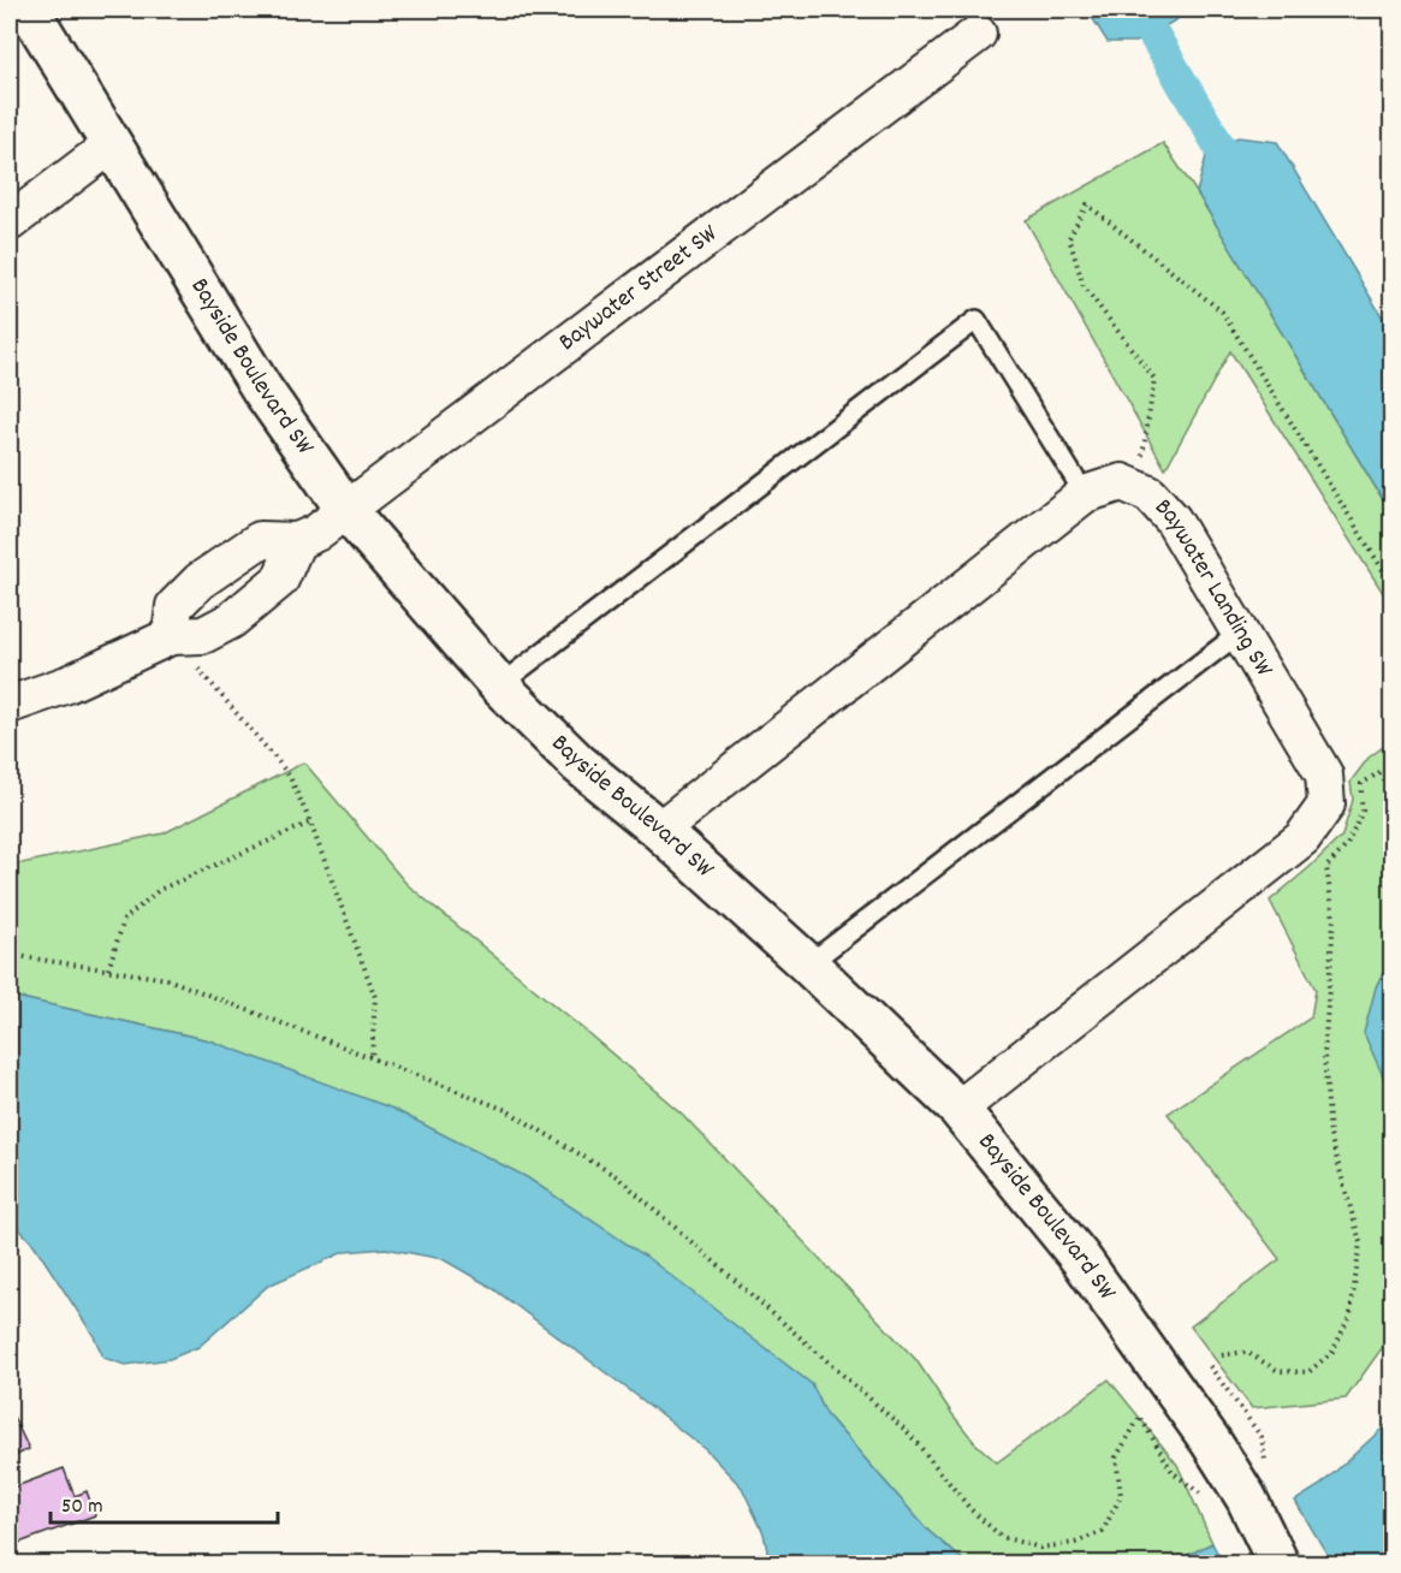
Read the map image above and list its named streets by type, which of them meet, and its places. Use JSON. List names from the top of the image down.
{
  "streets": {
    "street": ["Baywater Street SW", "Bayside Boulevard SW", "Baywater Landing SW"]
  },
  "crossings": [
    ["Baywater Street SW", "Bayside Boulevard SW"],
    ["Bayside Boulevard SW", "Baywater Landing SW"]
  ],
  "scale_bar": "50 m"
}
